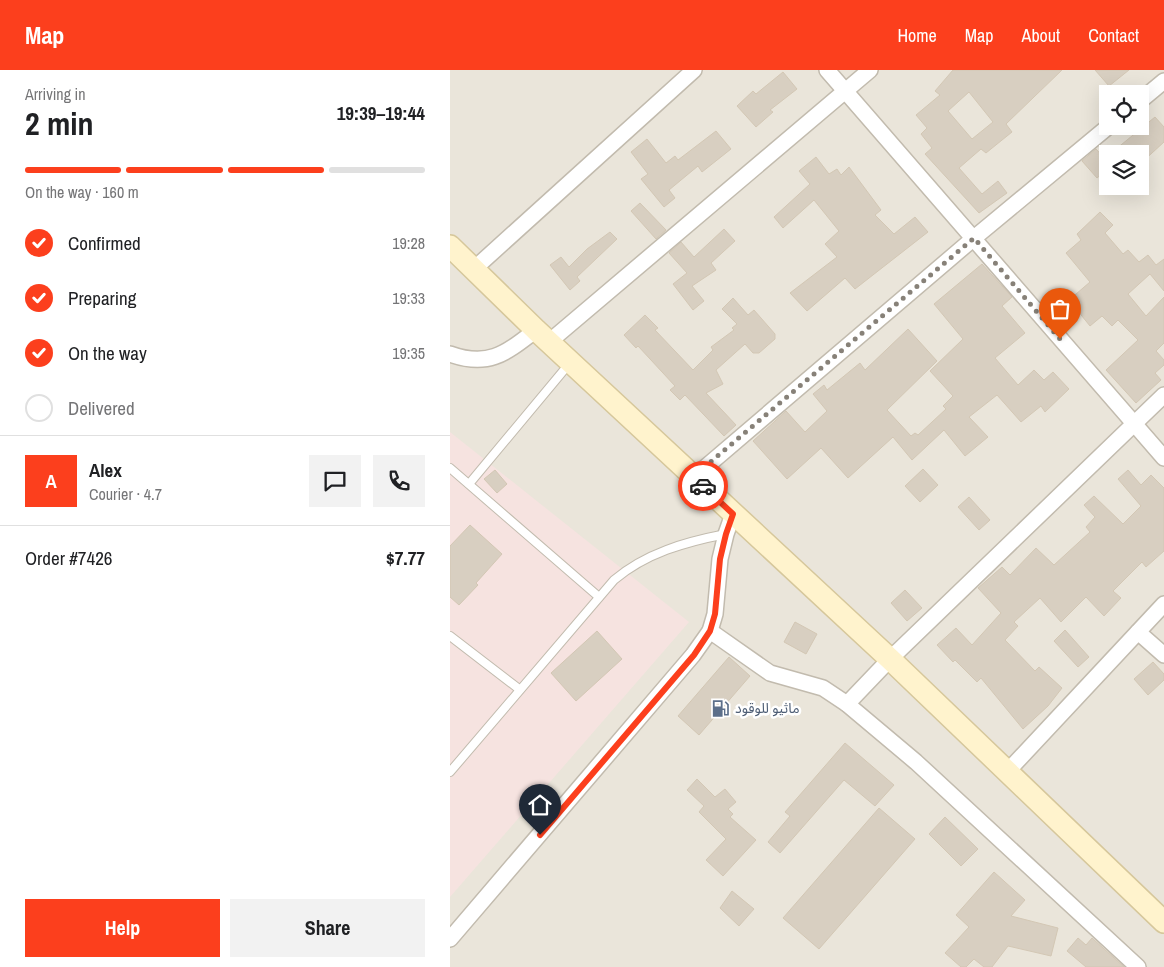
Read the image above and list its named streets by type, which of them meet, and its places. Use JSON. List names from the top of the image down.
{
  "places": {
    "fuel station": ["ماثيو للوقود"]
  },
  "page": {
    "header": "Map",
    "nav": [
      "Home",
      "Map",
      "About",
      "Contact"
    ],
    "heading": ["2 min", "Arriving in", "19:39–19:44"],
    "panel": [
      "Alex",
      "Courier · 4.7",
      "Order #7426",
      "$7.77"
    ],
    "bar": "On the way · 160 m",
    "list": [
      ["Confirmed", "19:28"],
      ["Preparing", "19:33"],
      ["On the way", "19:35"],
      "Delivered"
    ],
    "round": "A",
    "buttons": ["Help", "Share"]
  }
}
